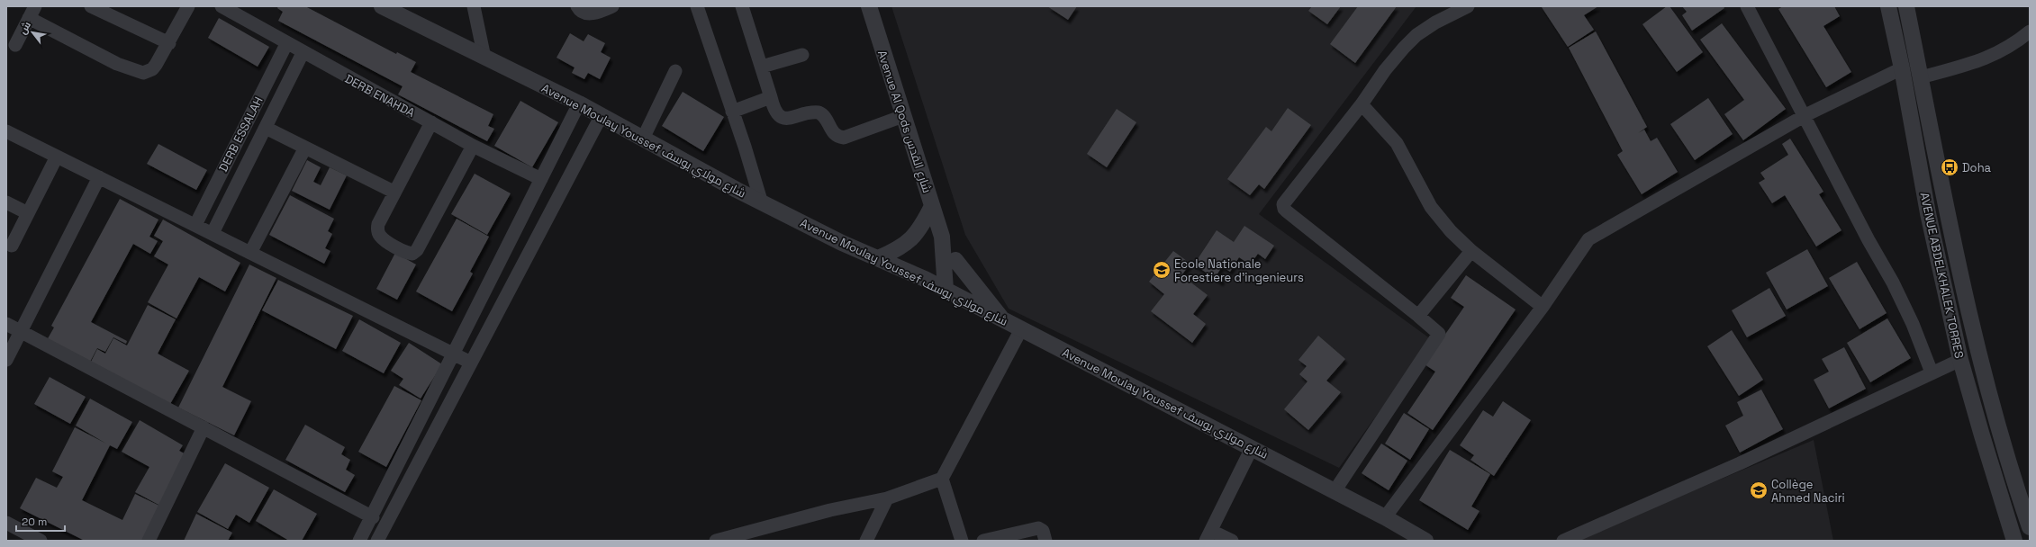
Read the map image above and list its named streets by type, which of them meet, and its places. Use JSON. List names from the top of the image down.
{
  "streets": {
    "street": [
      "DERB ENAHDA",
      "Avenue Al Qods شارع القدس",
      "DERB ESSALAH",
      "Avenue Moulay Youssef شارع مولاي يوسف",
      "AVENUE ABDELKHALEK TORRES"
    ]
  },
  "crossings": [
    ["DERB ENAHDA", "DERB ESSALAH"],
    ["Avenue Al Qods شارع القدس", "Avenue Moulay Youssef شارع مولاي يوسف"]
  ],
  "places": {
    "bus stop": ["Doha"],
    "school or university": ["Ecole Nationale Forestiere d'ingenieurs", "Collège Ahmed Naciri"]
  },
  "scale_bar": "20 m",
  "north": "top left"
}
